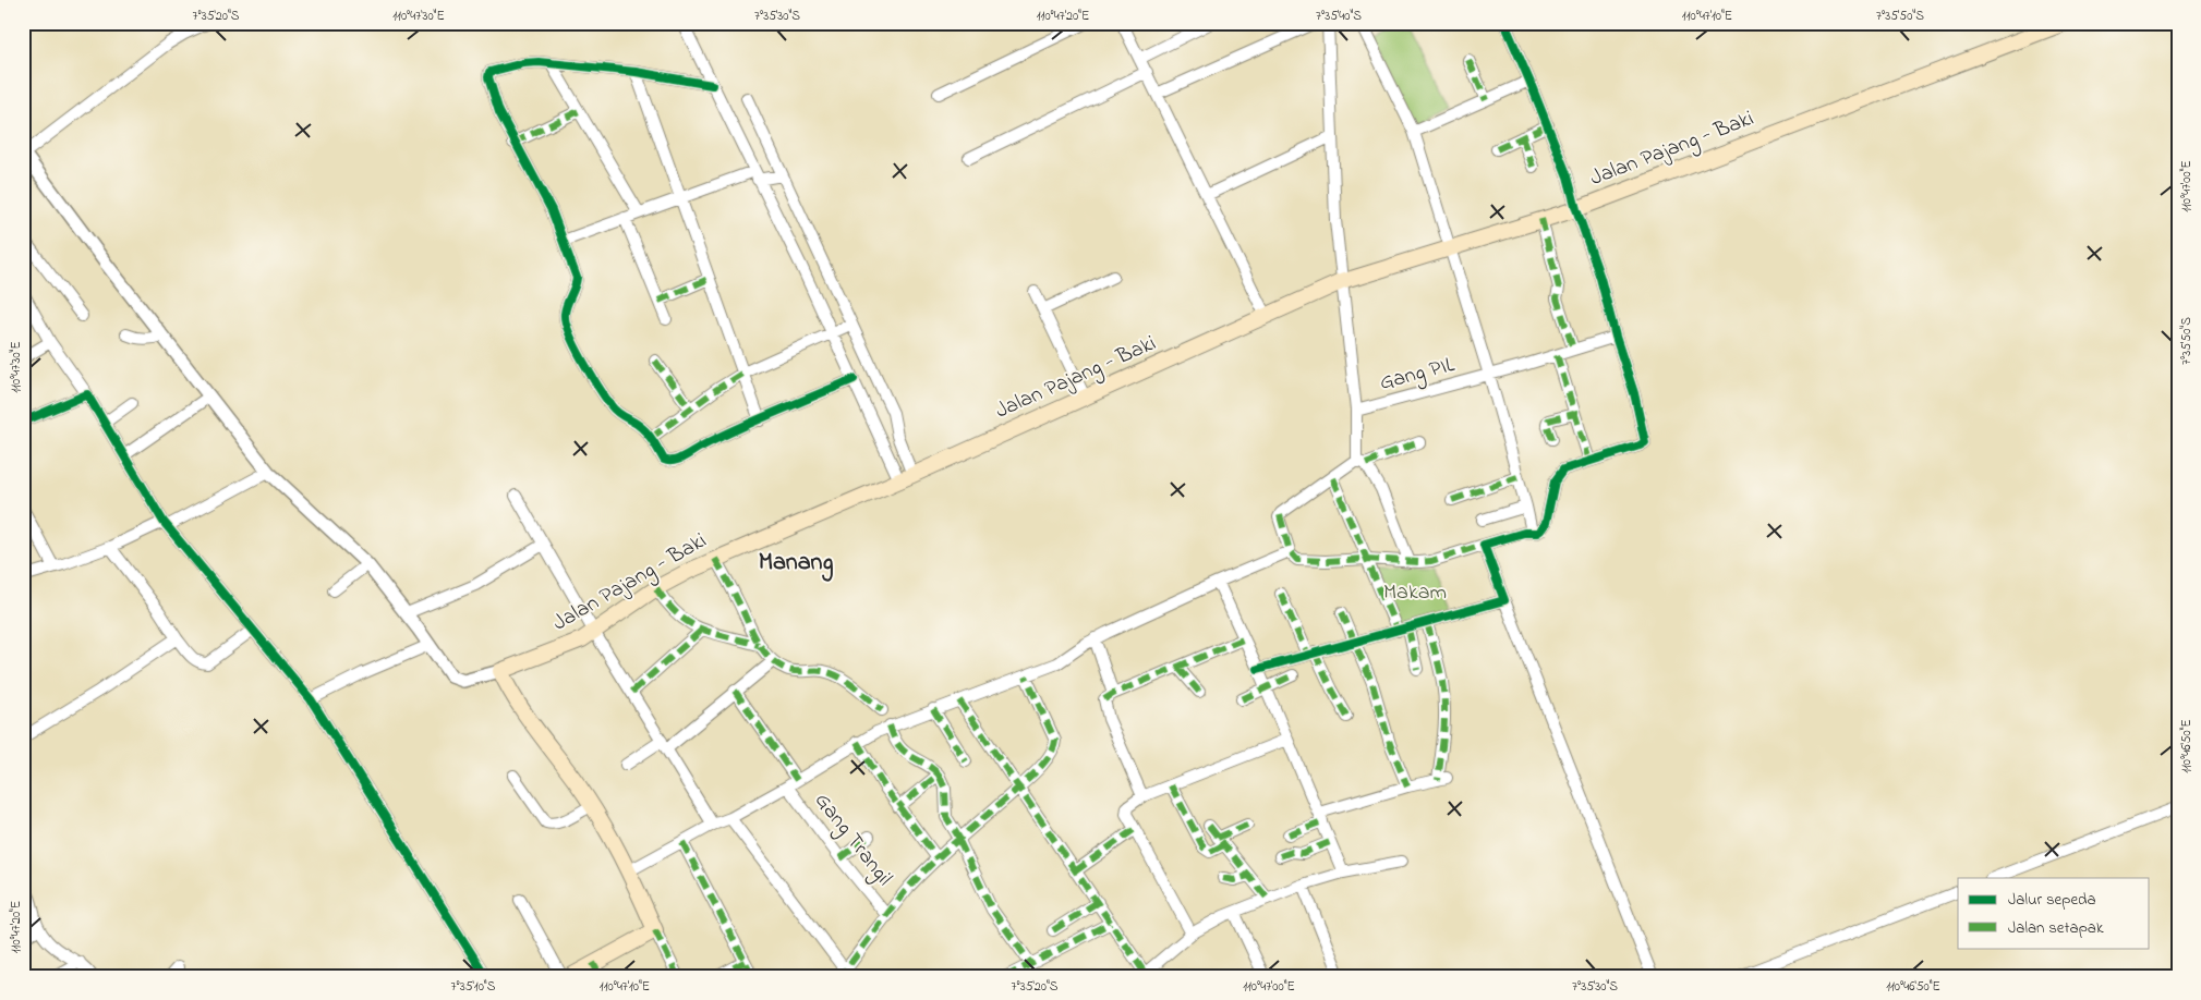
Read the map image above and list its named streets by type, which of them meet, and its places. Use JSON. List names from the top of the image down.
{
  "streets": {
    "main road": ["Jalan Pajang - Baki"],
    "street": ["Gang PIL", "Gang Trangil"]
  },
  "districts": ["Manang"],
  "parks": ["Makam"],
  "legend": ["Jalur sepeda", "Jalan setapak"],
  "coordinates": [
    "7°35'20\"S",
    "110°47'30\"E",
    "7°35'30\"S",
    "110°47'20\"E",
    "7°35'40\"S",
    "110°47'10\"E",
    "7°35'50\"S",
    "110°47'00\"E",
    "110°46'50\"E",
    "7°35'10\"S"
  ]
}
